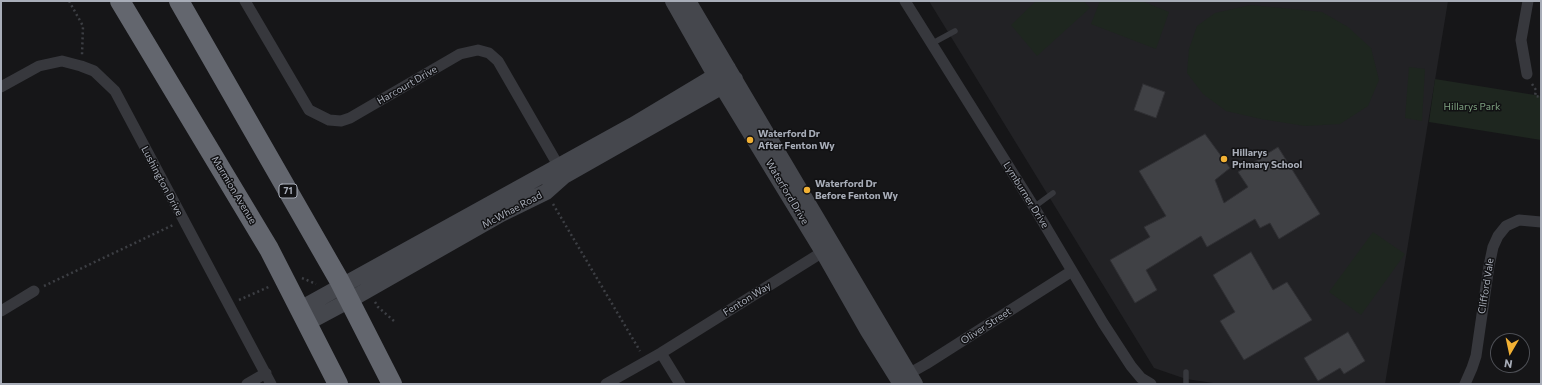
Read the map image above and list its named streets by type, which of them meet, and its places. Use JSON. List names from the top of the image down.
{
  "streets": {
    "highway": ["Marmion Avenue", "71"],
    "street": [
      "Harcourt Drive",
      "Lushington Drive",
      "Waterford Drive",
      "Lymburner Drive",
      "McWhae Road",
      "Clifford Vale",
      "Fenton Way",
      "Oliver Street"
    ]
  },
  "crossings": [
    ["Harcourt Drive", "McWhae Road"],
    ["Marmion Avenue", "McWhae Road"],
    ["71", "McWhae Road"],
    ["Waterford Drive", "McWhae Road"],
    ["Waterford Drive", "Fenton Way"],
    ["Waterford Drive", "Oliver Street"],
    ["Lymburner Drive", "Oliver Street"]
  ],
  "parks": ["Hillarys Park"],
  "places": ["Waterford Dr After Fenton Wy", "Hillarys Primary School", "Waterford Dr Before Fenton Wy"],
  "north": "bottom"
}
